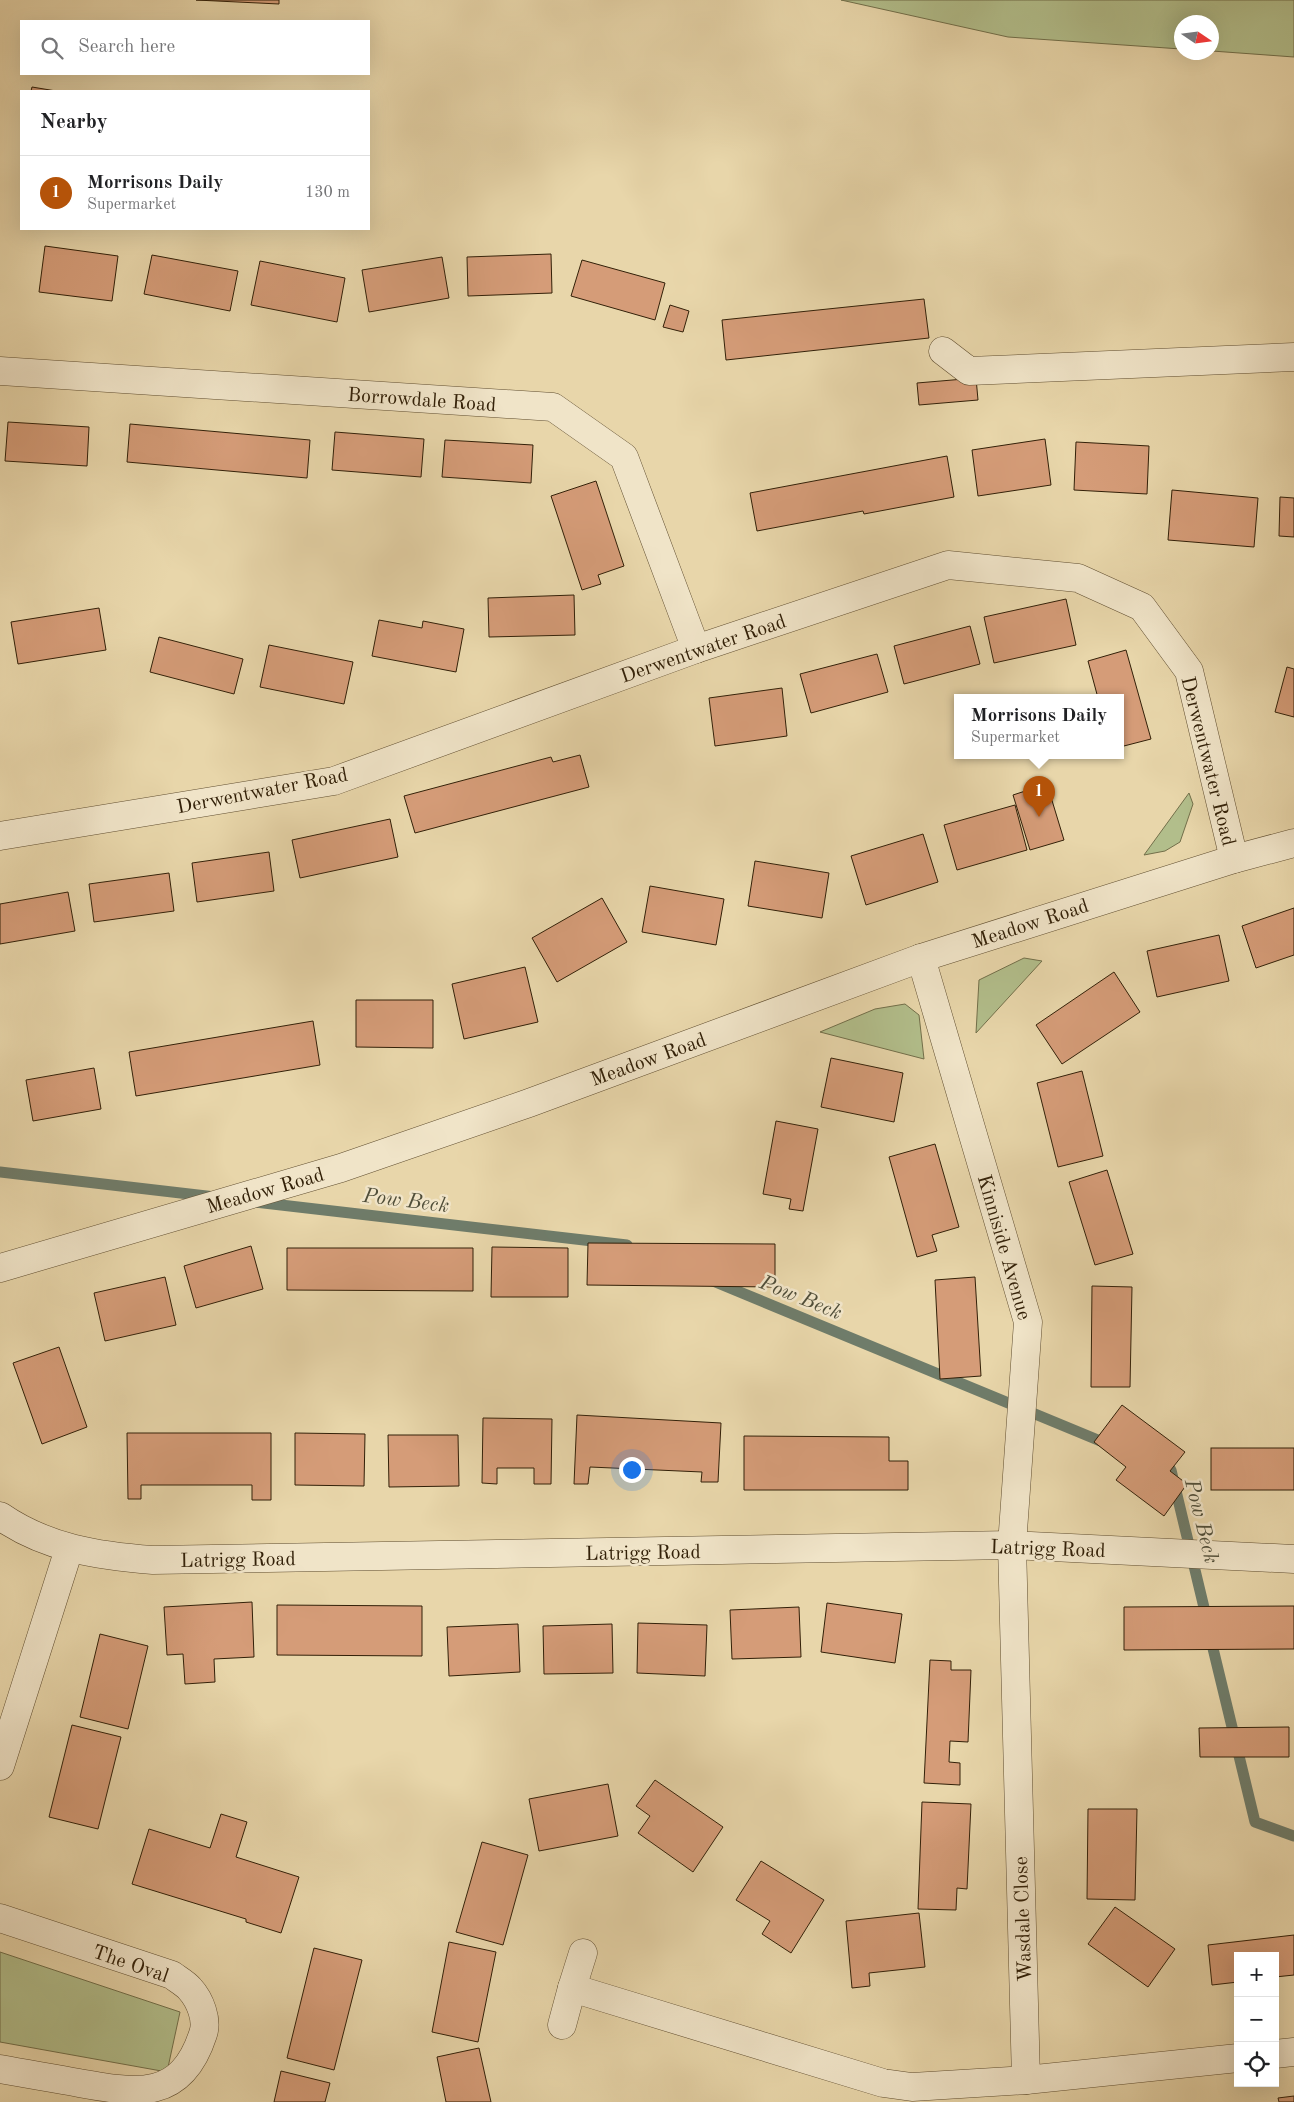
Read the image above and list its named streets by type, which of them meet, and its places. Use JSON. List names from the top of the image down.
{
  "streets": {
    "street": [
      "Borrowdale Road",
      "Derwentwater Road",
      "Meadow Road",
      "Kinniside Avenue",
      "Latrigg Road",
      "Wasdale Close",
      "The Oval"
    ]
  },
  "crossings": [
    ["Borrowdale Road", "Derwentwater Road"],
    ["Derwentwater Road", "Meadow Road"],
    ["Meadow Road", "Kinniside Avenue"],
    ["Kinniside Avenue", "Latrigg Road"],
    ["Kinniside Avenue", "Wasdale Close"],
    ["Latrigg Road", "Wasdale Close"]
  ],
  "water": ["Pow Beck"],
  "north": "right",
  "page": {
    "search": "Search here",
    "heading": "Nearby",
    "list": [
      {
        "mark": "1",
        "name": "Morrisons Daily",
        "note": "Supermarket",
        "value": "130 m"
      }
    ],
    "popup": ["Morrisons Daily", "Supermarket"],
    "pins": "1",
    "map_buttons": ["+", "−"]
  }
}
